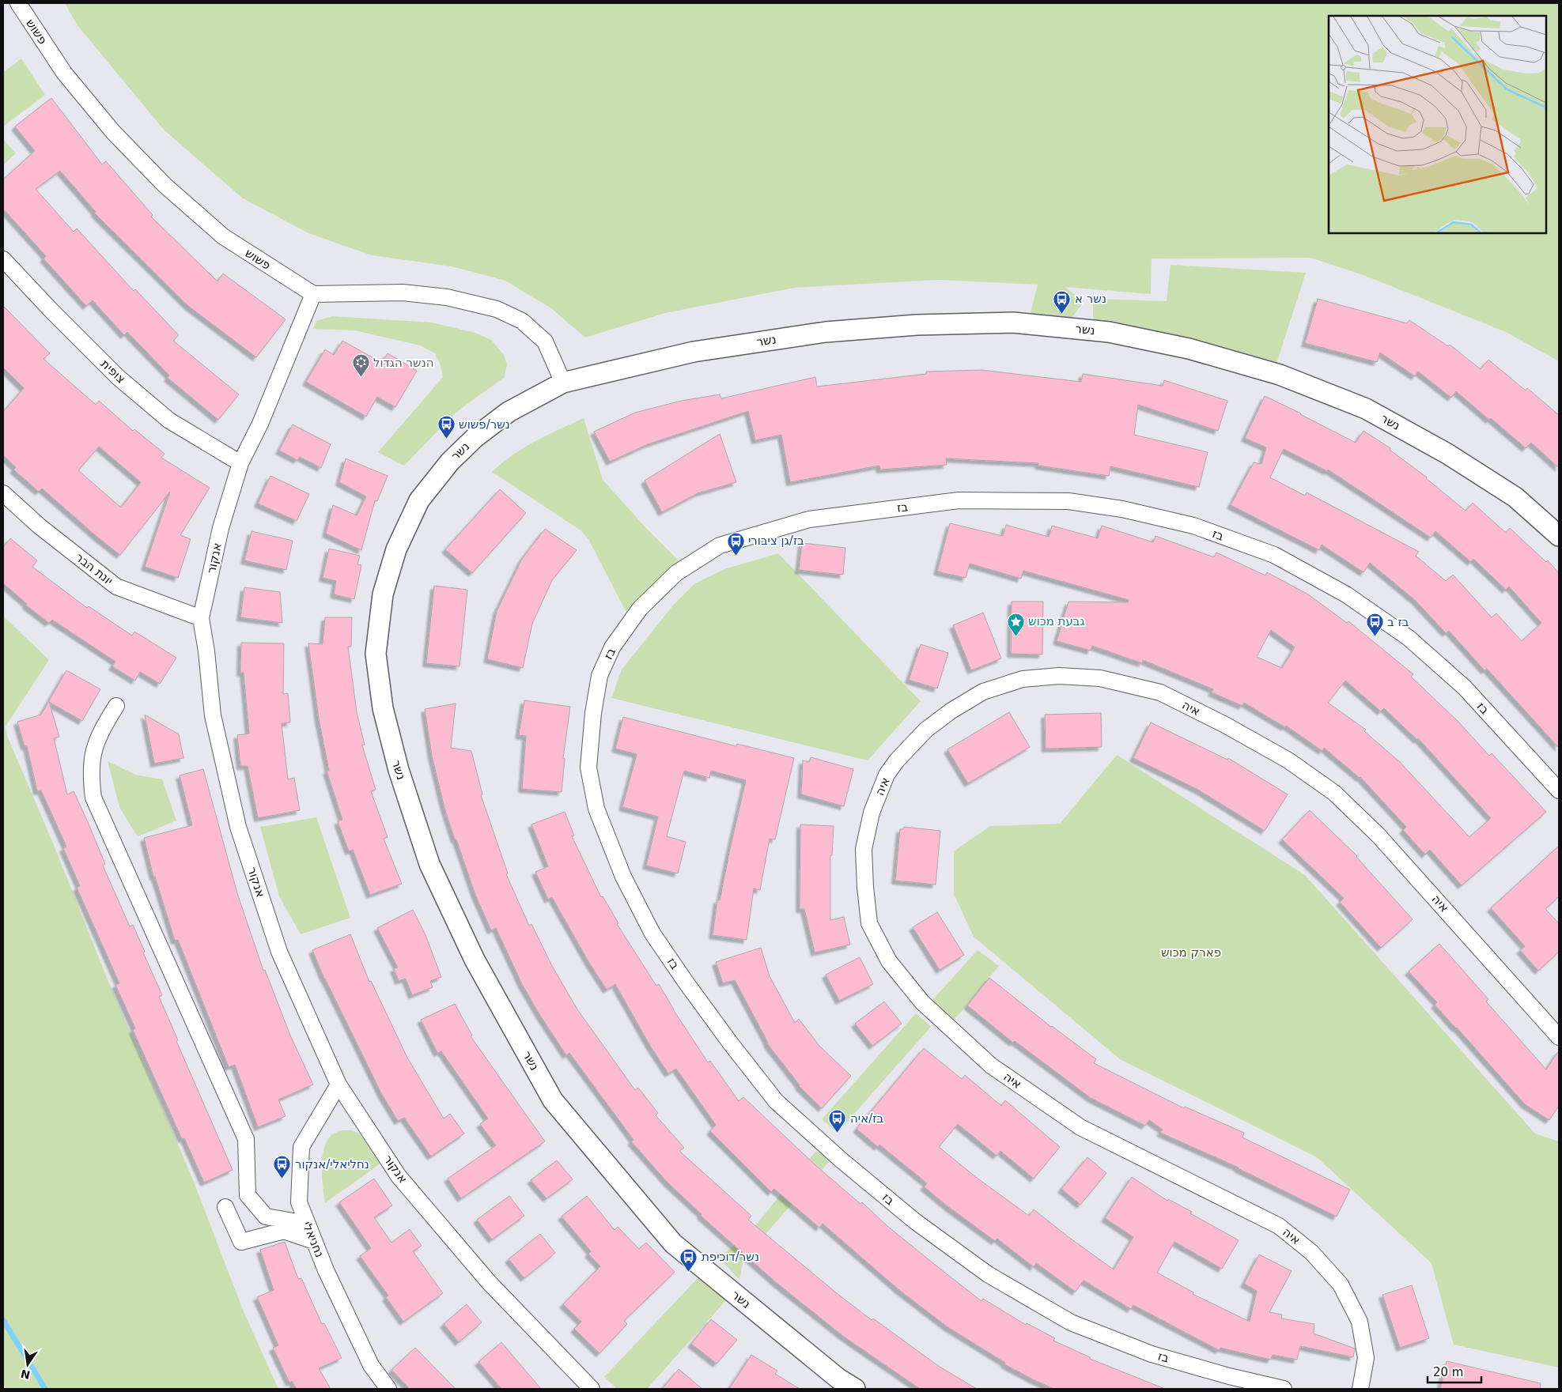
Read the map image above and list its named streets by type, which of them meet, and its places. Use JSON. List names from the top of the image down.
{
  "streets": {
    "street": [
      "פשוש",
      "נשר",
      "צופית",
      "בז",
      "אנקור",
      "יונת הבר",
      "איה",
      "נחניאלי"
    ]
  },
  "crossings": [
    ["פשוש", "אנקור"],
    ["צופית", "אנקור"],
    ["אנקור", "יונת הבר"],
    ["אנקור", "נחניאלי"]
  ],
  "parks": ["פארק מכוש"],
  "places": {
    "bus stop": [
      "נשר א",
      "נשר/פשוש",
      "בז/גן ציבורי",
      "בז ב",
      "בז/איה",
      "נחליאלי/אנקור",
      "נשר/דוכיפת"
    ],
    "synagogue": ["הנשר הגדול"],
    "place": ["גבעת מכוש"]
  },
  "scale_bar": "20 m",
  "north": "bottom"
}
